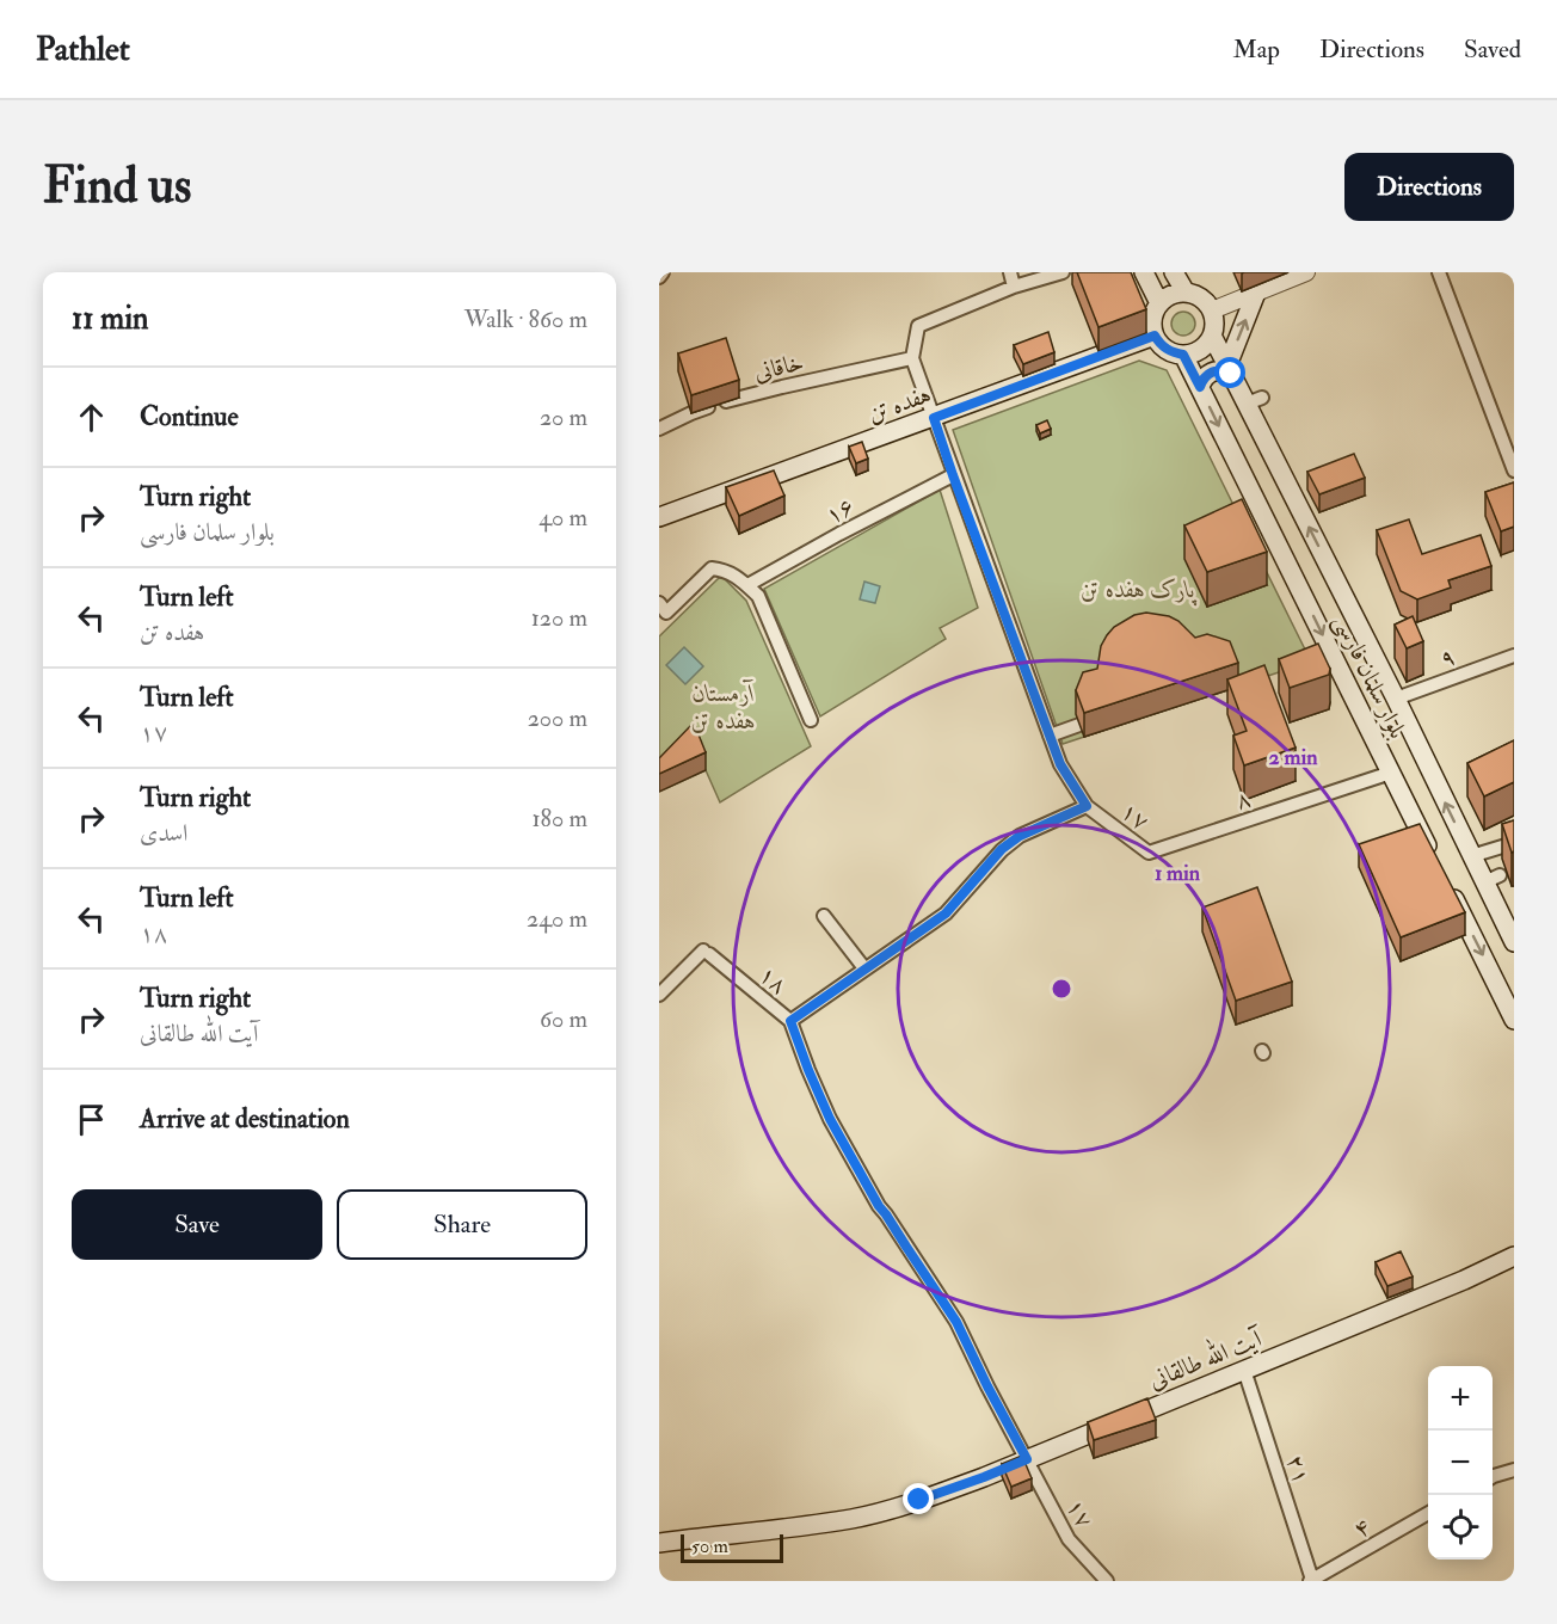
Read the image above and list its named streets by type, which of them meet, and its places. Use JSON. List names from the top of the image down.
{
  "streets": {
    "main road": ["هفده تن", "بلوار سلمان فارسی", "آیت الله طالقانی"],
    "street": [
      "خاقانی",
      "۱۶",
      "۹",
      "۸",
      "۱۷",
      "۱۸",
      "۲۱",
      "۴"
    ]
  },
  "crossings": [
    ["هفده تن", "بلوار سلمان فارسی"],
    ["هفده تن", "۱۷"],
    ["۱۶", "۱۷"],
    ["۹", "بلوار سلمان فارسی"],
    ["بلوار سلمان فارسی", "۸"],
    ["۸", "۱۷"],
    ["۱۷", "۱۸"],
    ["۱۷", "آیت الله طالقانی"],
    ["۱۸", "آیت الله طالقانی"],
    ["آیت الله طالقانی", "۲۱"],
    ["۲۱", "۴"]
  ],
  "parks": ["پارک هفده تن", "آرمستان هفده تن"],
  "scale_bar": "50 m",
  "page": {
    "header": "Pathlet",
    "nav": ["Map", "Directions", "Saved"],
    "buttons": [
      "Directions",
      ["Save", "Share"]
    ],
    "title": "Find us",
    "heading": ["11 min", "Walk · 860 m"],
    "list": [
      ["Continue", "20 m"],
      ["Turn right", "بلوار سلمان فارسی", "40 m"],
      ["Turn left", "هفده تن", "120 m"],
      ["Turn left", "۱۷", "200 m"],
      ["Turn right", "اسدی", "180 m"],
      ["Turn left", "۱۸", "240 m"],
      ["Turn right", "آیت الله طالقانی", "60 m"],
      "Arrive at destination"
    ],
    "map_buttons": ["+", "−"],
    "scale": "50 m"
  },
  "rings": ["2 min", "1 min"]
}
